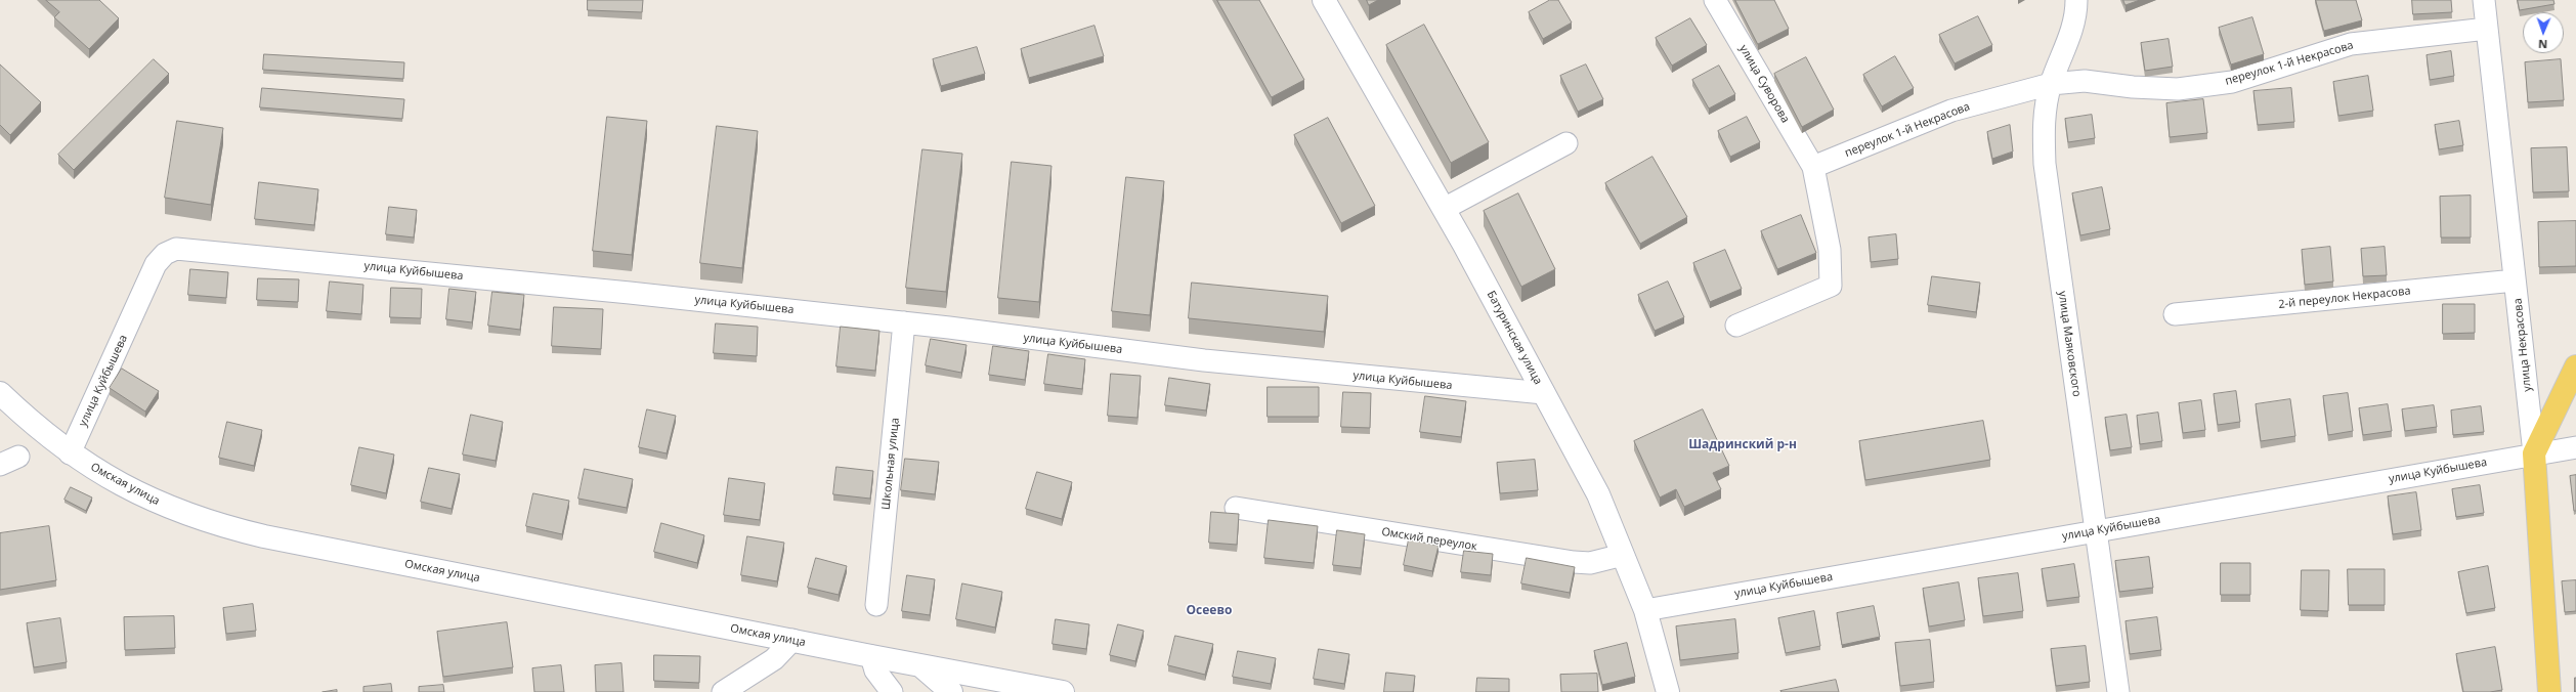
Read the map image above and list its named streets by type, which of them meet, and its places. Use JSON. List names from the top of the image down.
{
  "streets": {
    "main road": ["улица Некрасова"],
    "street": [
      "переулок 1-й Некрасова",
      "улица Суворова",
      "улица Куйбышева",
      "2-й переулок Некрасова",
      "Батуринская улица",
      "улица Маяковского",
      "Школьная улица",
      "Омская улица",
      "Омский переулок"
    ]
  },
  "crossings": [
    ["переулок 1-й Некрасова", "улица Суворова"],
    ["переулок 1-й Некрасова", "улица Маяковского"],
    ["переулок 1-й Некрасова", "улица Некрасова"],
    ["улица Куйбышева", "Батуринская улица"],
    ["улица Куйбышева", "улица Маяковского"],
    ["улица Куйбышева", "улица Некрасова"],
    ["улица Куйбышева", "Школьная улица"],
    ["улица Куйбышева", "Омская улица"],
    ["2-й переулок Некрасова", "улица Некрасова"],
    ["Батуринская улица", "Омский переулок"]
  ],
  "districts": ["Шадринский р-н", "Осеево"],
  "north": "bottom"
}
